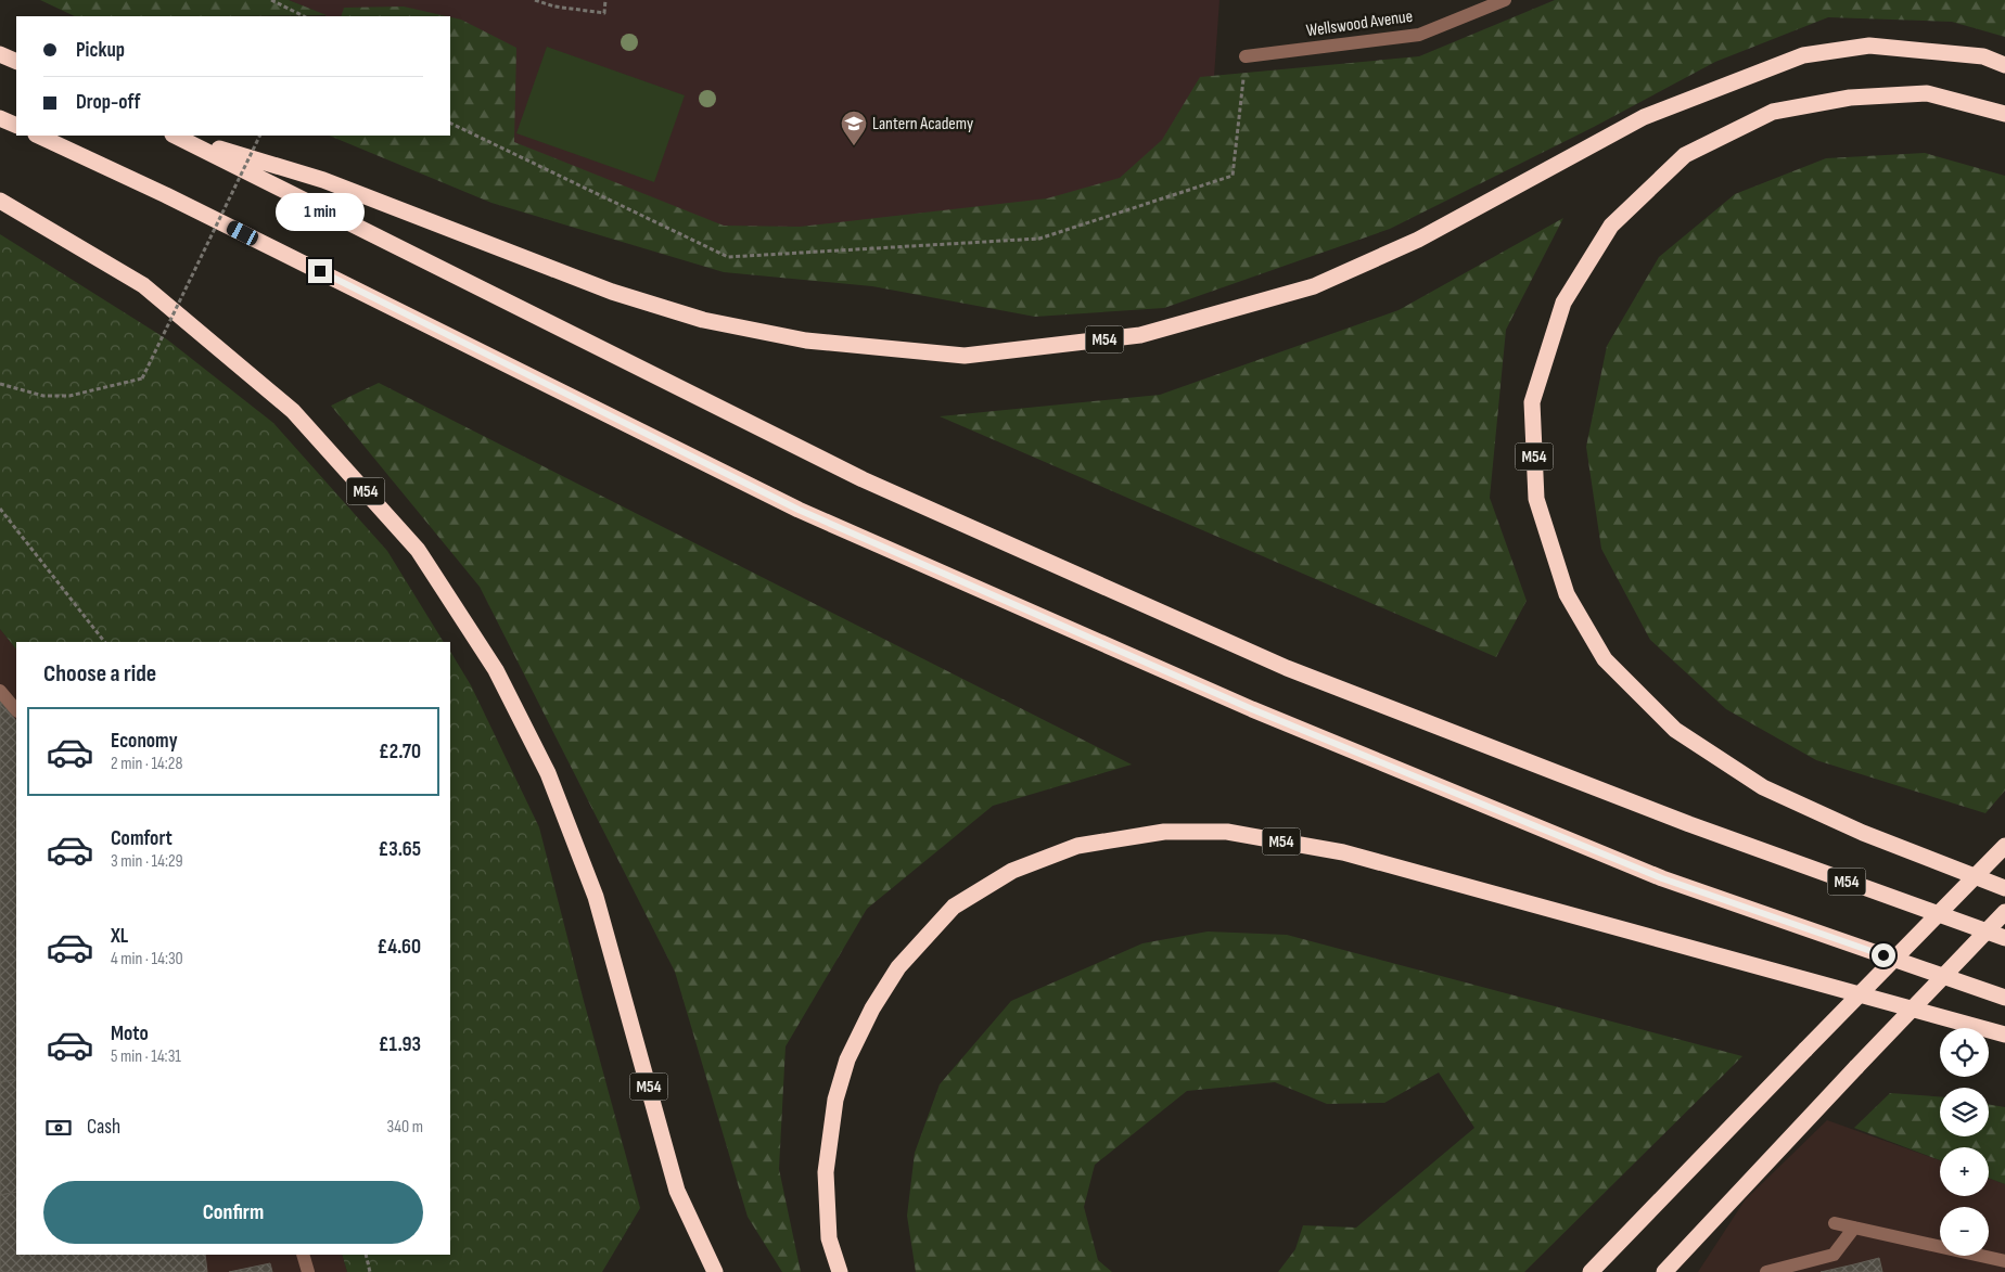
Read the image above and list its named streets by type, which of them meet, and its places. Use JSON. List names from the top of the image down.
{
  "streets": {
    "highway": ["M54"],
    "street": ["Wellswood Avenue"]
  },
  "places": {
    "school or university": ["Lantern Academy"]
  },
  "page": {
    "banner": ["Pickup", "Drop-off"],
    "bubble": "1 min",
    "heading": "Choose a ride",
    "list": [
      {
        "name": "Economy",
        "note": "2 min · 14:28",
        "value": "£2.70"
      },
      {
        "name": "Comfort",
        "note": "3 min · 14:29",
        "value": "£3.65"
      },
      {
        "name": "XL",
        "note": "4 min · 14:30",
        "value": "£4.60"
      },
      {
        "name": "Moto",
        "note": "5 min · 14:31",
        "value": "£1.93"
      }
    ],
    "map_buttons": ["+", "−"],
    "pay": ["Cash", "340 m"],
    "buttons": "Confirm"
  }
}
